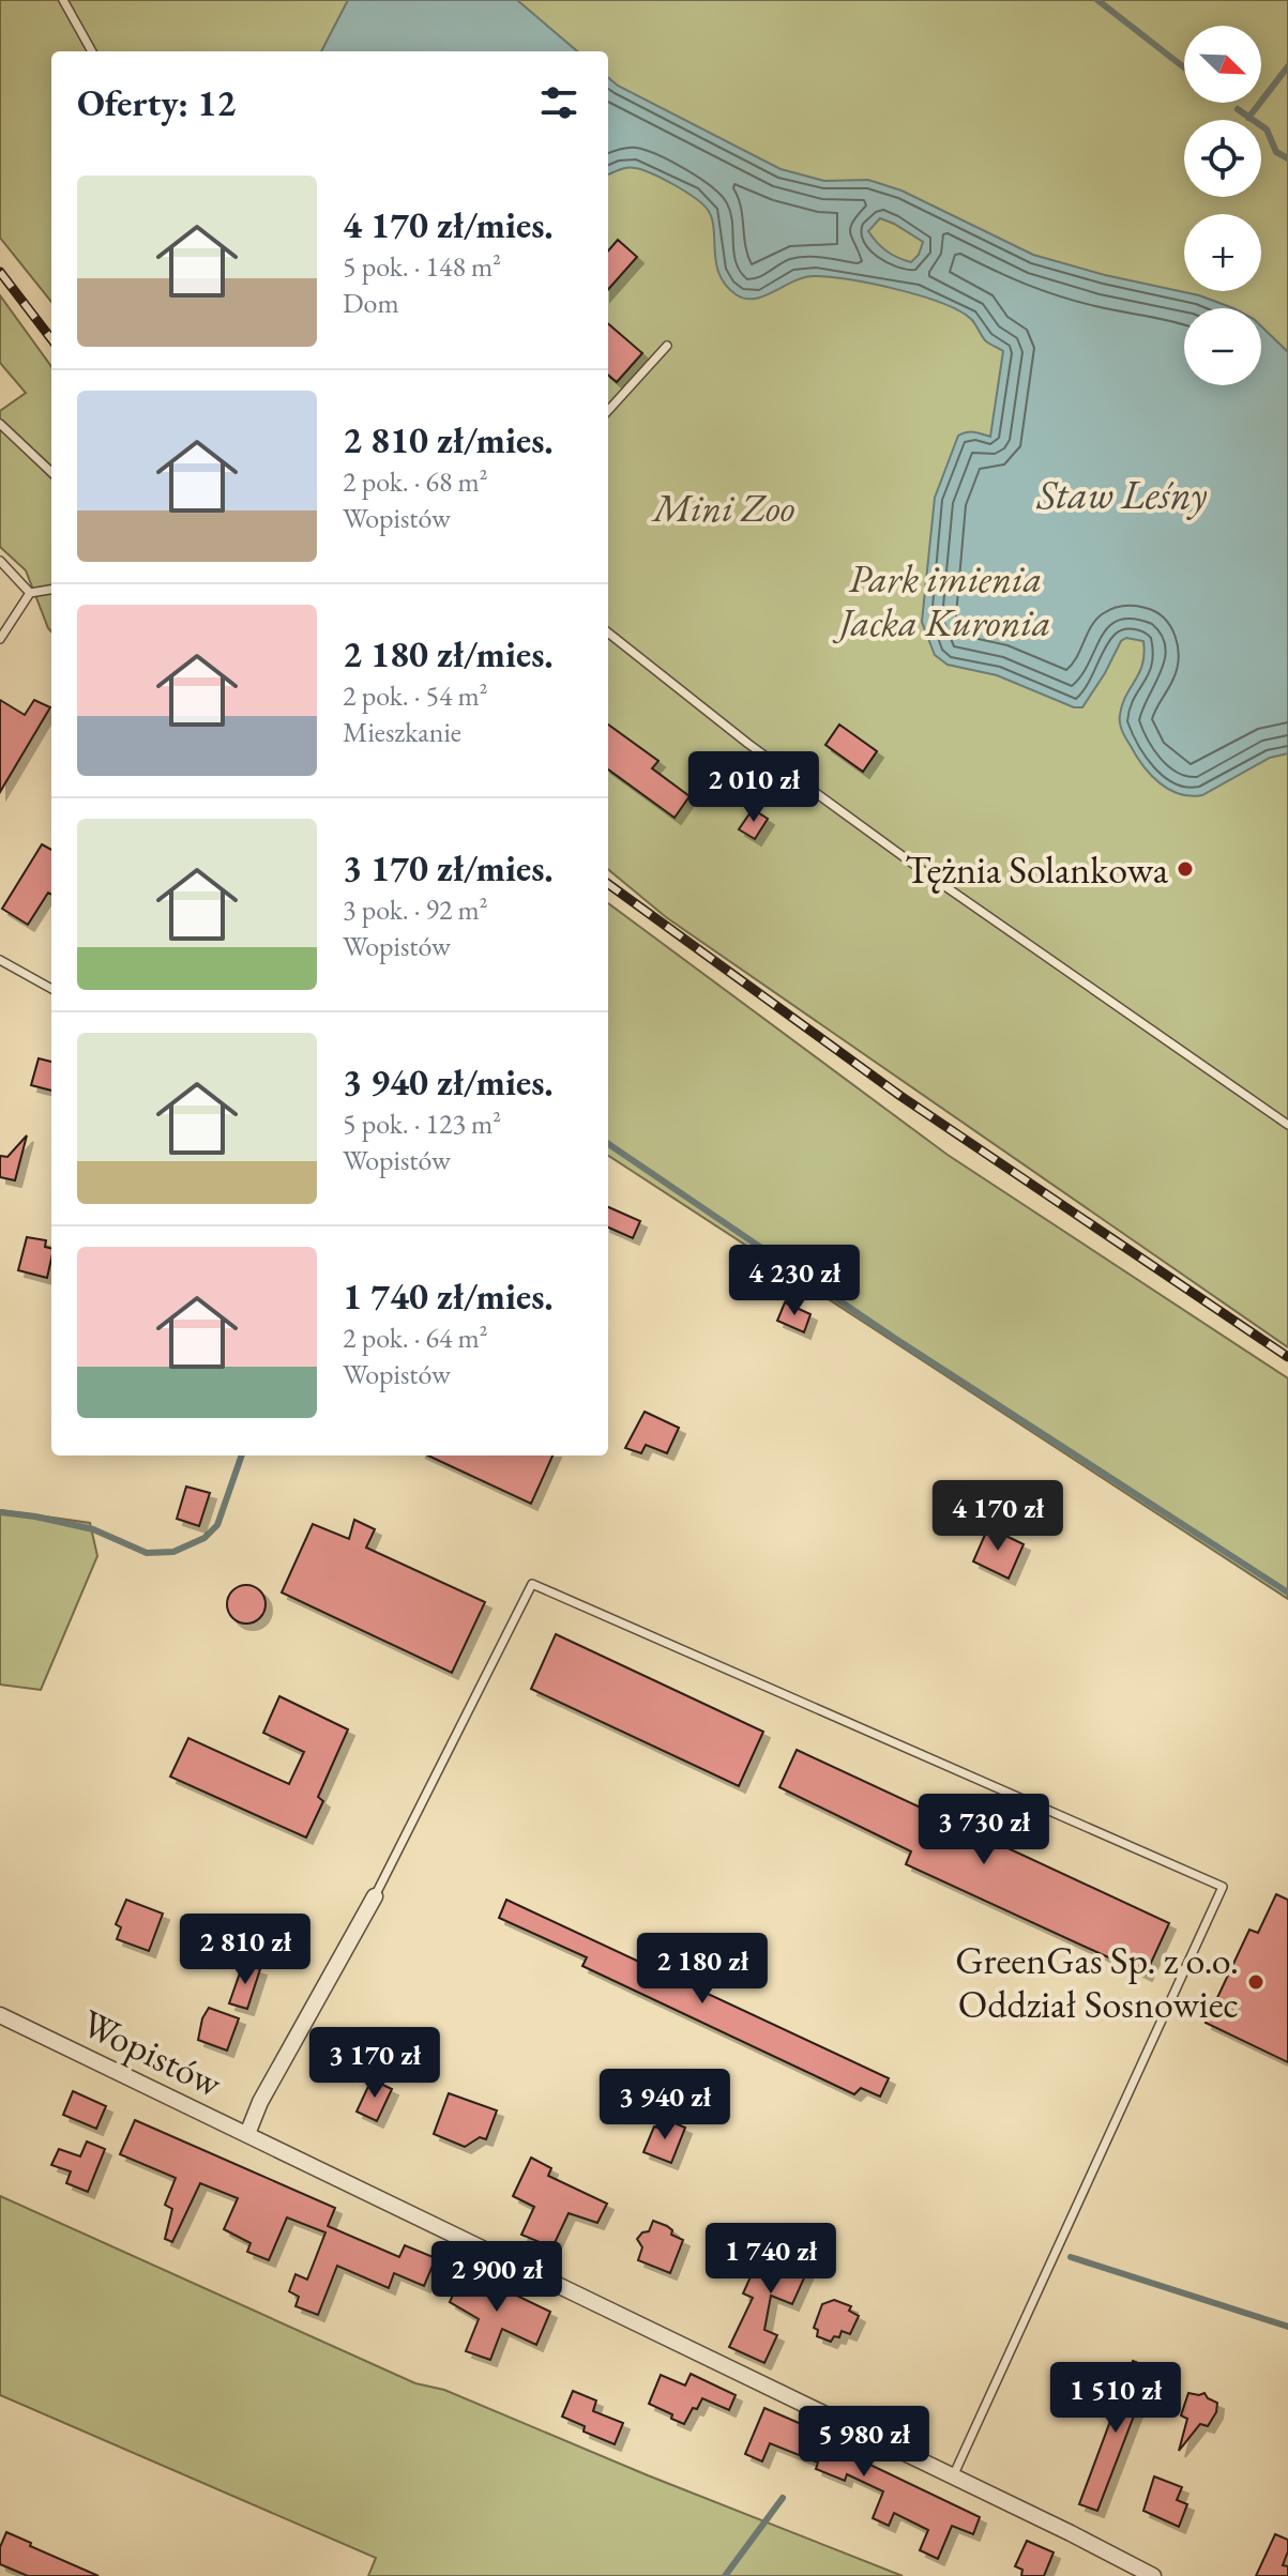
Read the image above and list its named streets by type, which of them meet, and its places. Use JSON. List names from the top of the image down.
{
  "streets": {
    "street": ["Wopistów"]
  },
  "water": ["Staw Leśny"],
  "parks": ["Mini Zoo", "Park imienia Jacka Kuronia"],
  "places": ["Tężnia Solankowa", "GreenGas Sp. z o.o. Oddział Sosnowiec"],
  "north": "bottom right",
  "page": {
    "map_buttons": ["+", "−"],
    "heading": "Oferty: 12",
    "list": [
      {
        "name": "4 170 zł/mies.",
        "note": "5 pok. · 148 m² · Dom"
      },
      {
        "name": "2 810 zł/mies.",
        "note": "2 pok. · 68 m² · Wopistów"
      },
      {
        "name": "2 180 zł/mies.",
        "note": "2 pok. · 54 m² · Mieszkanie"
      },
      {
        "name": "3 170 zł/mies.",
        "note": "3 pok. · 92 m² · Wopistów"
      },
      {
        "name": "3 940 zł/mies.",
        "note": "5 pok. · 123 m² · Wopistów"
      },
      {
        "name": "1 740 zł/mies.",
        "note": "2 pok. · 64 m² · Wopistów"
      }
    ],
    "price": [
      "2 010 zł",
      "4 230 zł",
      "4 170 zł",
      "3 730 zł",
      "2 810 zł",
      "2 180 zł",
      "3 170 zł",
      "3 940 zł",
      "1 740 zł",
      "2 900 zł",
      "1 510 zł",
      "5 980 zł"
    ]
  }
}
